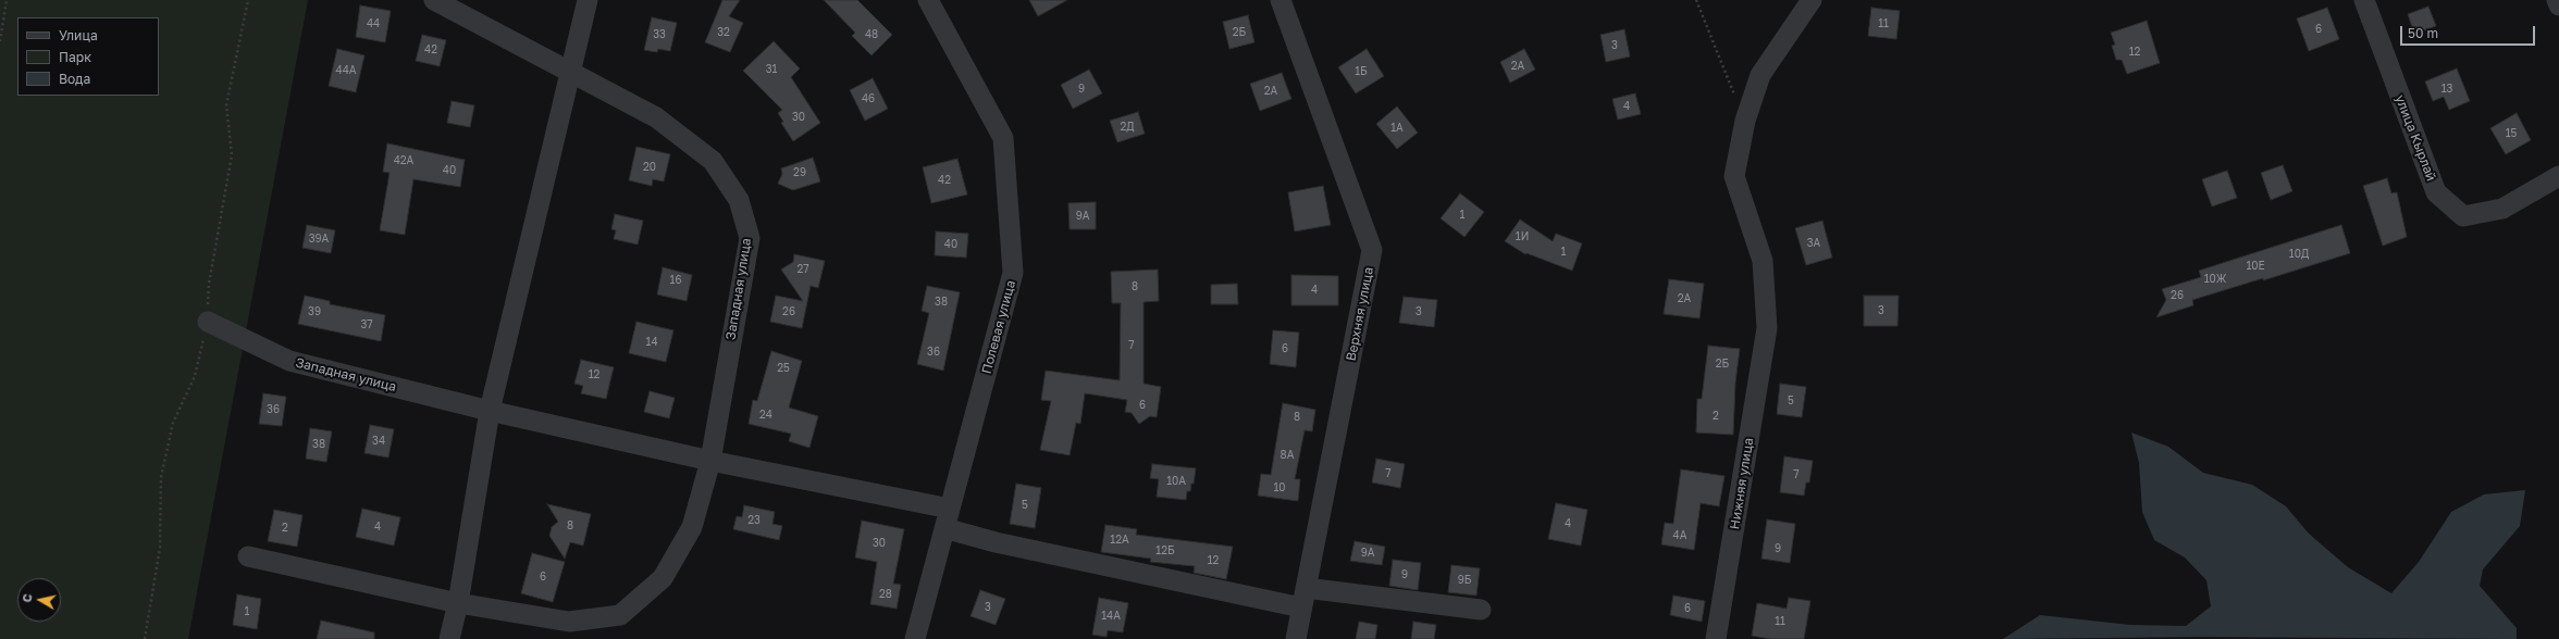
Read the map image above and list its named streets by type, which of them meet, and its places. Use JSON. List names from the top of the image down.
{
  "streets": {
    "street": [
      "улица Кырлай",
      "Западная улица",
      "Верхняя улица",
      "Полевая улица",
      "Нижняя улица"
    ]
  },
  "crossings": [
    ["Западная улица", "Верхняя улица"],
    ["Западная улица", "Полевая улица"]
  ],
  "house_numbers": [
    "44",
    "11",
    "6",
    "32",
    "2Б",
    "33",
    "48",
    "3",
    "42",
    "12",
    "2А",
    "31",
    "44А",
    "1Б",
    "9",
    "13",
    "2А",
    "46",
    "4",
    "30",
    "2Д",
    "1А",
    "15",
    "42А",
    "20",
    "40",
    "29",
    "42",
    "1",
    "9А",
    "1И",
    "39А",
    "3А",
    "40",
    "1",
    "10Д",
    "10Е",
    "27",
    "10Ж",
    "16",
    "8",
    "4",
    "26",
    "2А",
    "38",
    "3",
    "39",
    "26",
    "3",
    "37",
    "14",
    "7",
    "6",
    "36",
    "2Б",
    "25",
    "12",
    "5",
    "6",
    "36",
    "24",
    "2",
    "8",
    "34",
    "38",
    "8А",
    "7",
    "7",
    "10А",
    "10",
    "5",
    "23",
    "4",
    "8",
    "4",
    "2",
    "4А",
    "12А",
    "30",
    "9",
    "12Б",
    "9А",
    "12",
    "9",
    "6",
    "9Б",
    "28",
    "3",
    "6",
    "1",
    "14А",
    "11"
  ],
  "legend": ["Улица", "Парк", "Вода"],
  "scale_bar": "50 m",
  "north": "left"
}
